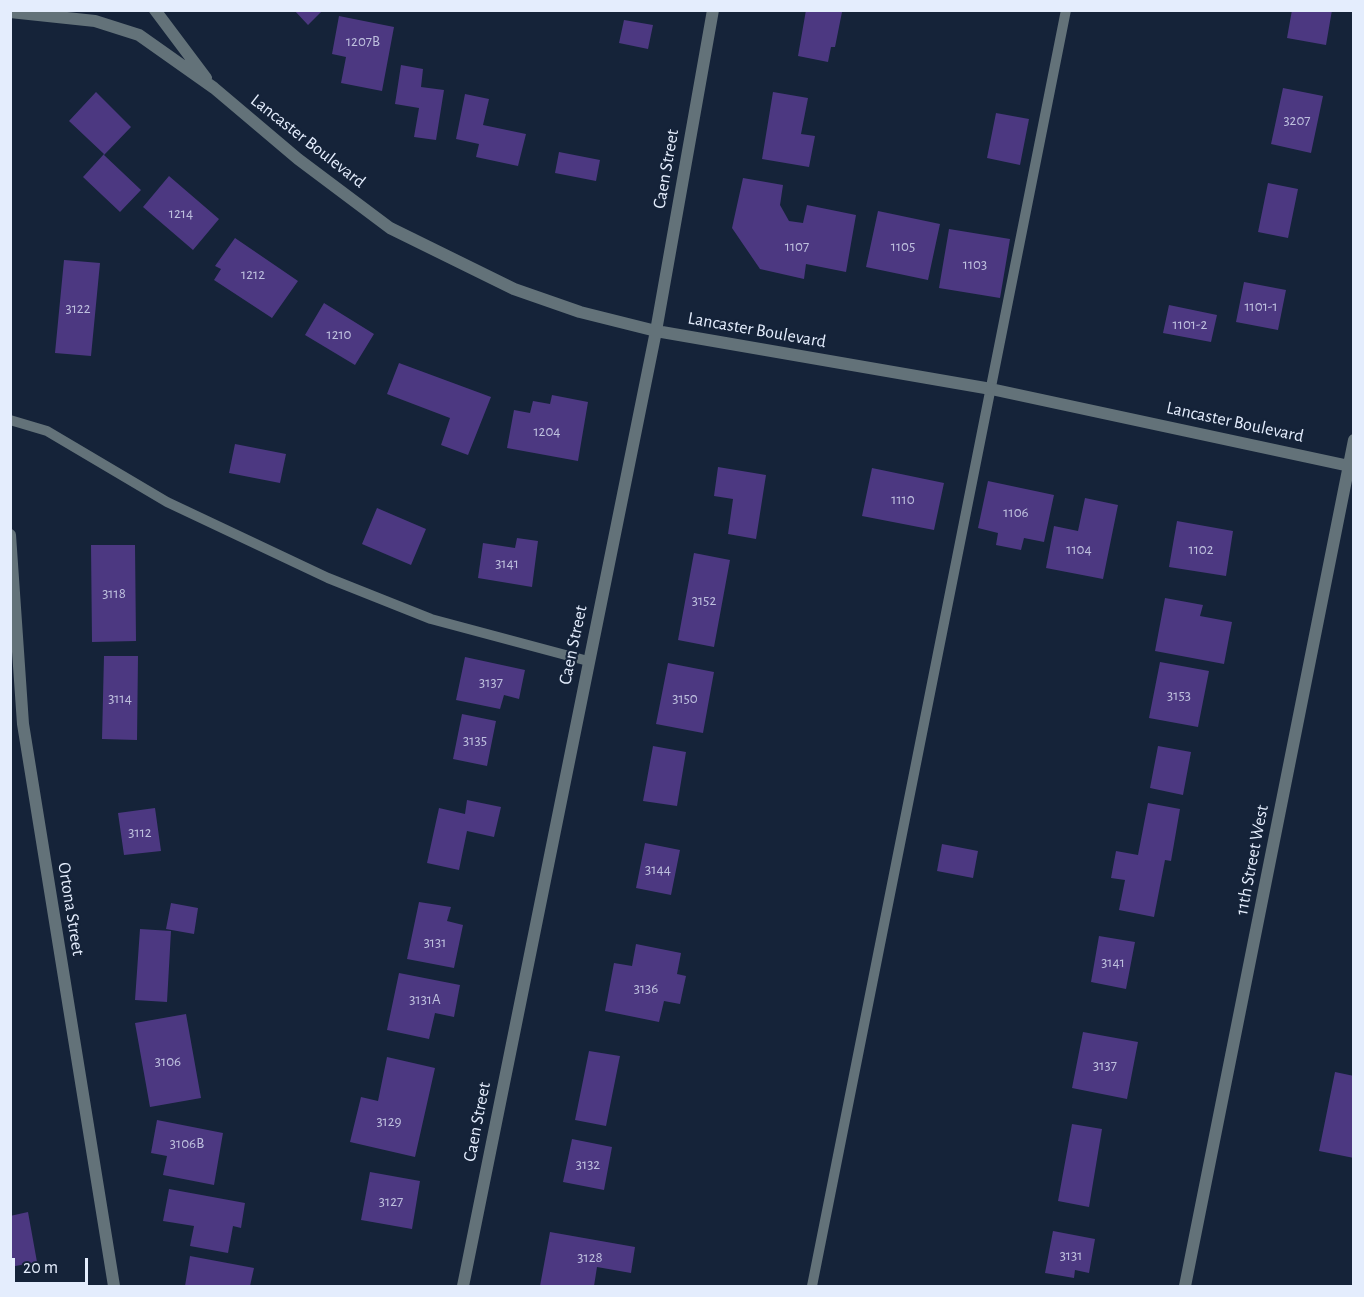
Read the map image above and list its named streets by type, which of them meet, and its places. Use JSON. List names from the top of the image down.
{
  "streets": {
    "street": [
      "Lancaster Boulevard",
      "Caen Street",
      "11th Street West",
      "Ortona Street"
    ]
  },
  "crossings": [
    ["Lancaster Boulevard", "Caen Street"],
    ["Lancaster Boulevard", "11th Street West"]
  ],
  "house_numbers": [
    "1207B",
    "3207",
    "1214",
    "1107",
    "1105",
    "1103",
    "1212",
    "1101-1",
    "3122",
    "1101-2",
    "1210",
    "1204",
    "1110",
    "1106",
    "1104",
    "1102",
    "3141",
    "3118",
    "3152",
    "3137",
    "3153",
    "3114",
    "3150",
    "3135",
    "3112",
    "3144",
    "3131",
    "3141",
    "3136",
    "3131A",
    "3106",
    "3137",
    "3129",
    "3106B",
    "3132",
    "3127",
    "3131",
    "3128"
  ],
  "scale_bar": "20 m"
}
